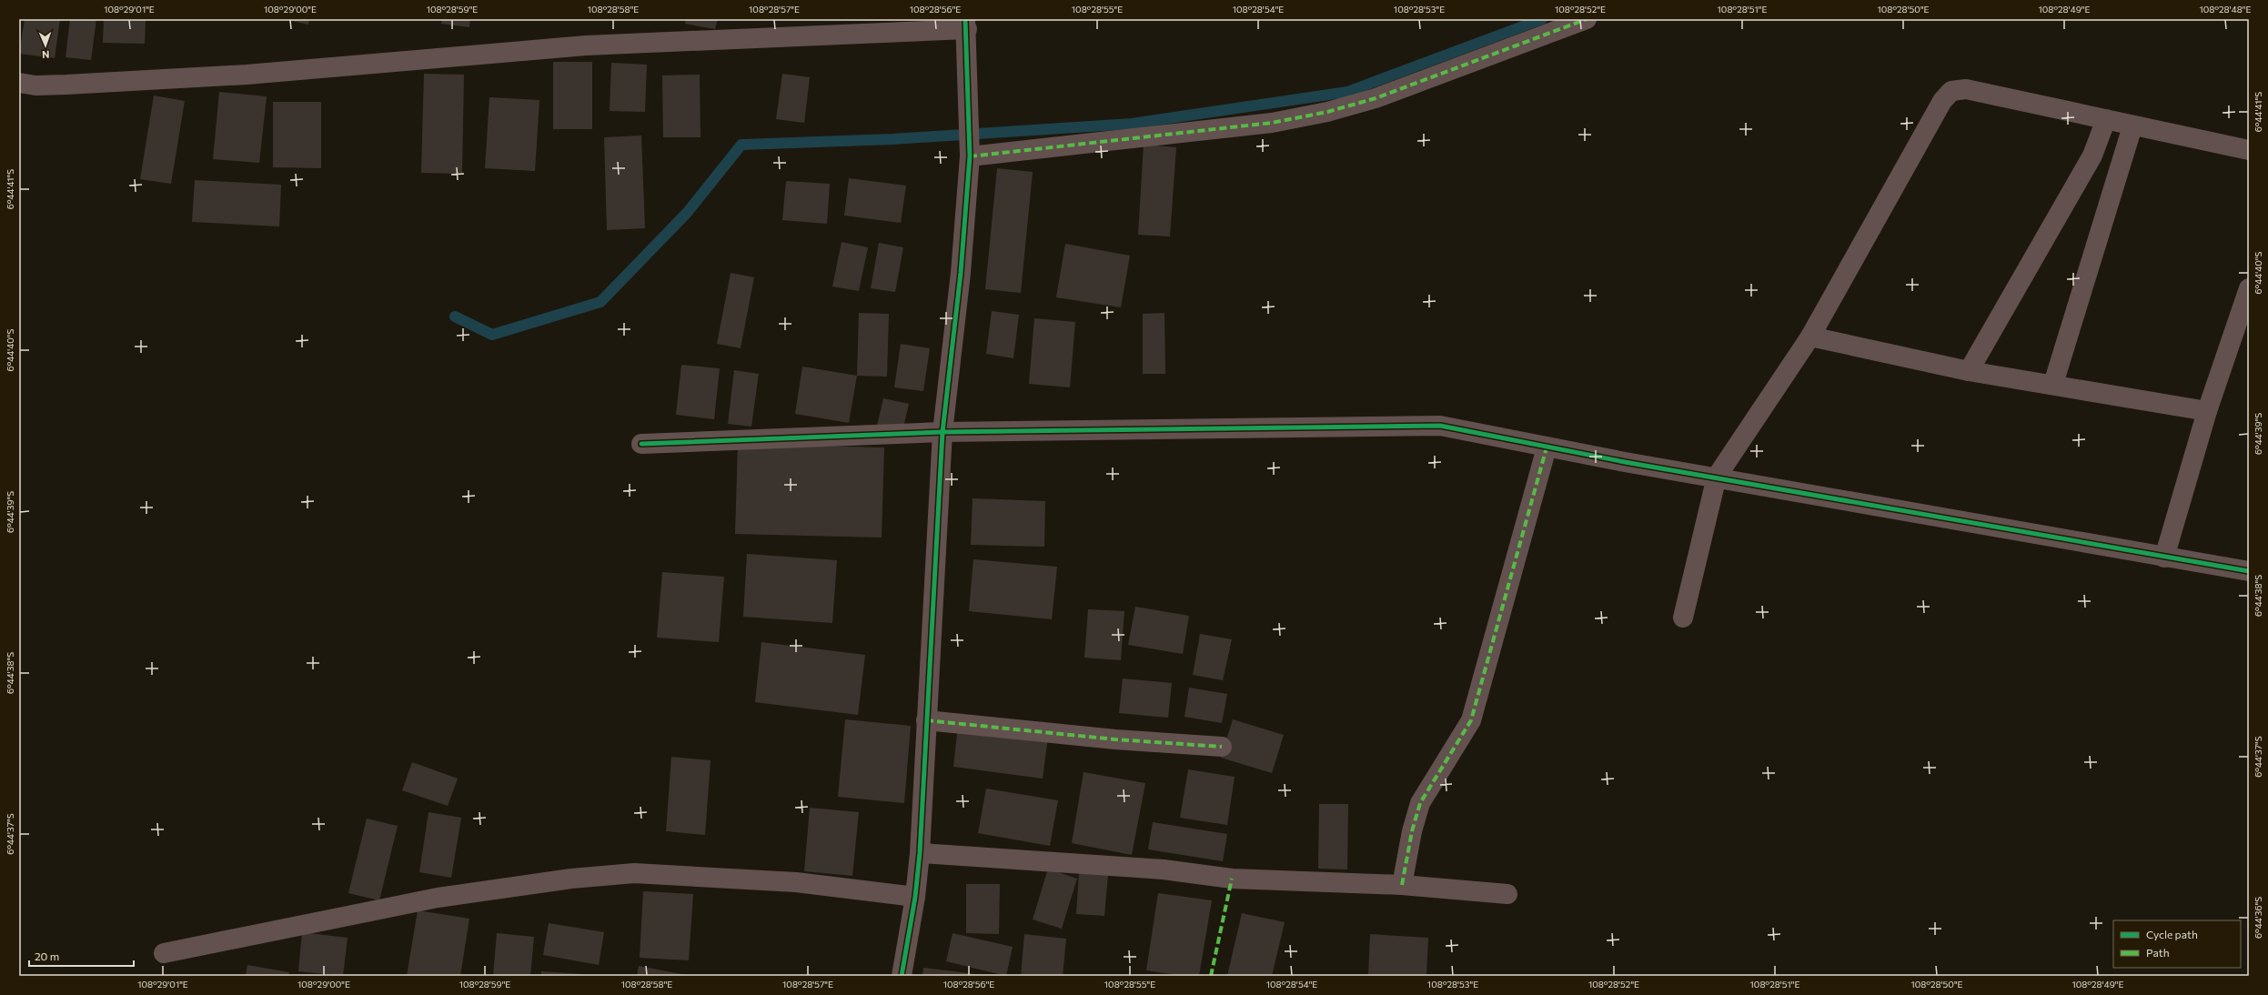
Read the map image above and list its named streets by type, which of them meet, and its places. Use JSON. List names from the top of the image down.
{
  "legend": ["Cycle path", "Path"],
  "scale_bar": "20 m",
  "north": "bottom",
  "coordinates": [
    "108°29'01\"E",
    "108°29'00\"E",
    "108°28'59\"E",
    "108°28'58\"E",
    "108°28'57\"E",
    "108°28'56\"E",
    "108°28'55\"E",
    "108°28'54\"E",
    "108°28'53\"E",
    "108°28'52\"E",
    "108°28'51\"E",
    "108°28'50\"E",
    "108°28'49\"E",
    "108°28'48\"E",
    "6°44'41\"S",
    "6°44'40\"S",
    "6°44'39\"S",
    "6°44'38\"S",
    "6°44'37\"S",
    "6°44'36\"S"
  ]
}
